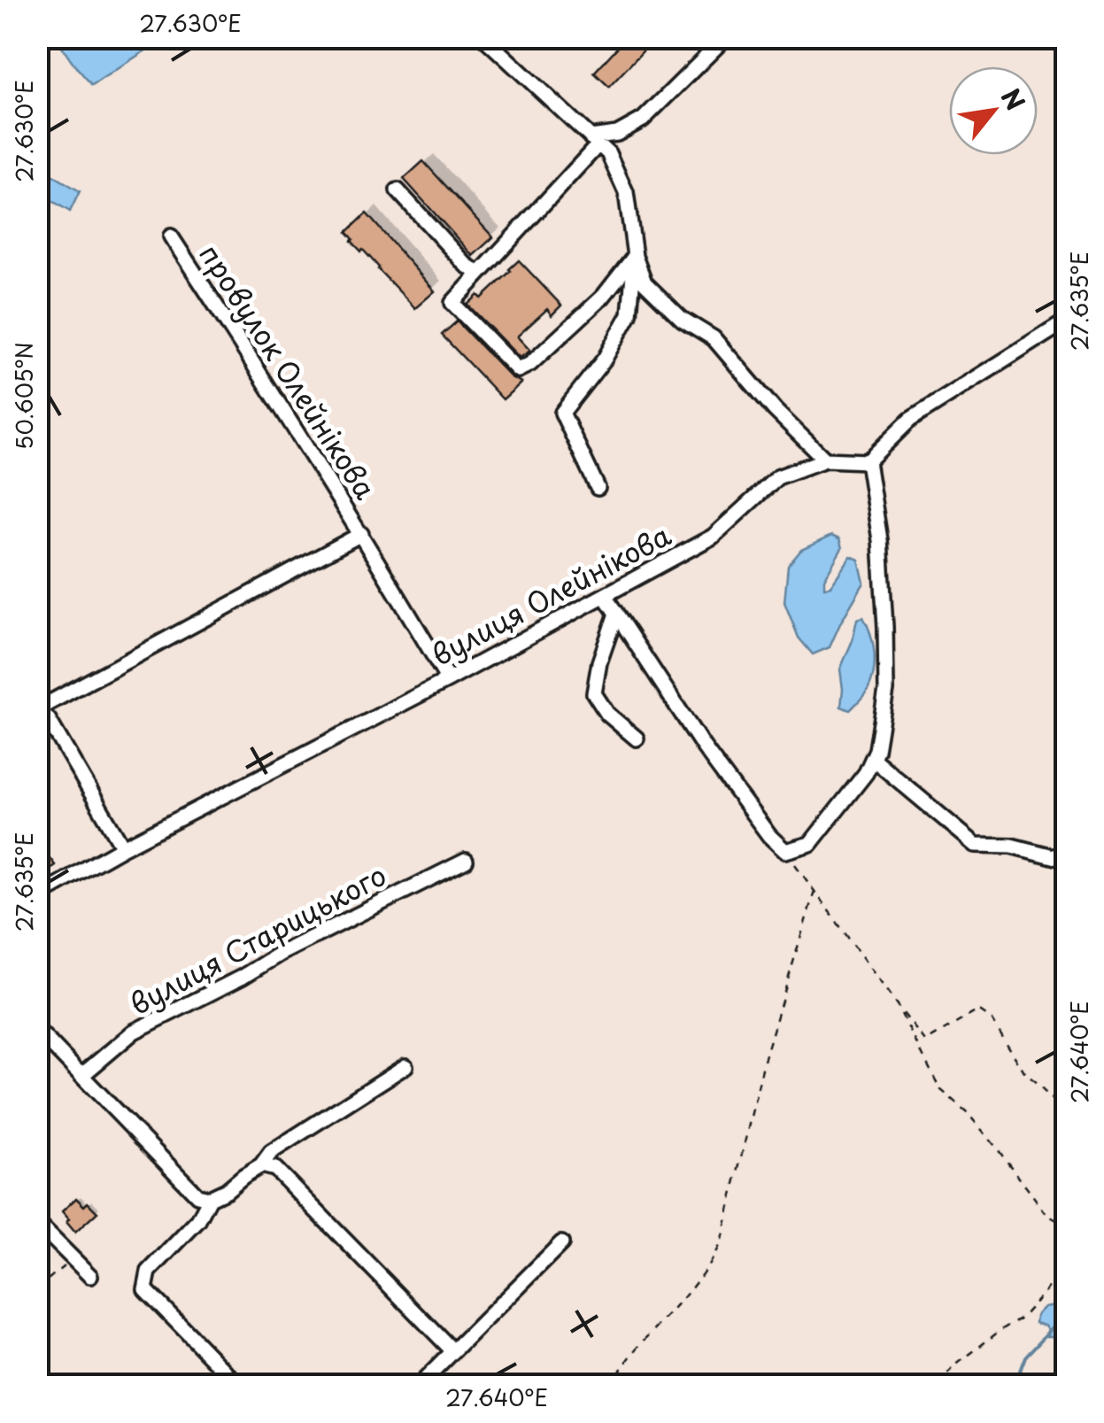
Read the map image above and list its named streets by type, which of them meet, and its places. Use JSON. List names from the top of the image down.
{
  "streets": {
    "street": ["провулок Олейнікова", "вулиця Олейнікова", "вулиця Старицького"]
  },
  "crossings": [
    ["провулок Олейнікова", "вулиця Олейнікова"]
  ],
  "north": "top right",
  "coordinates": [
    "27.630°E",
    "27.635°E",
    "50.605°N",
    "27.640°E"
  ]
}
